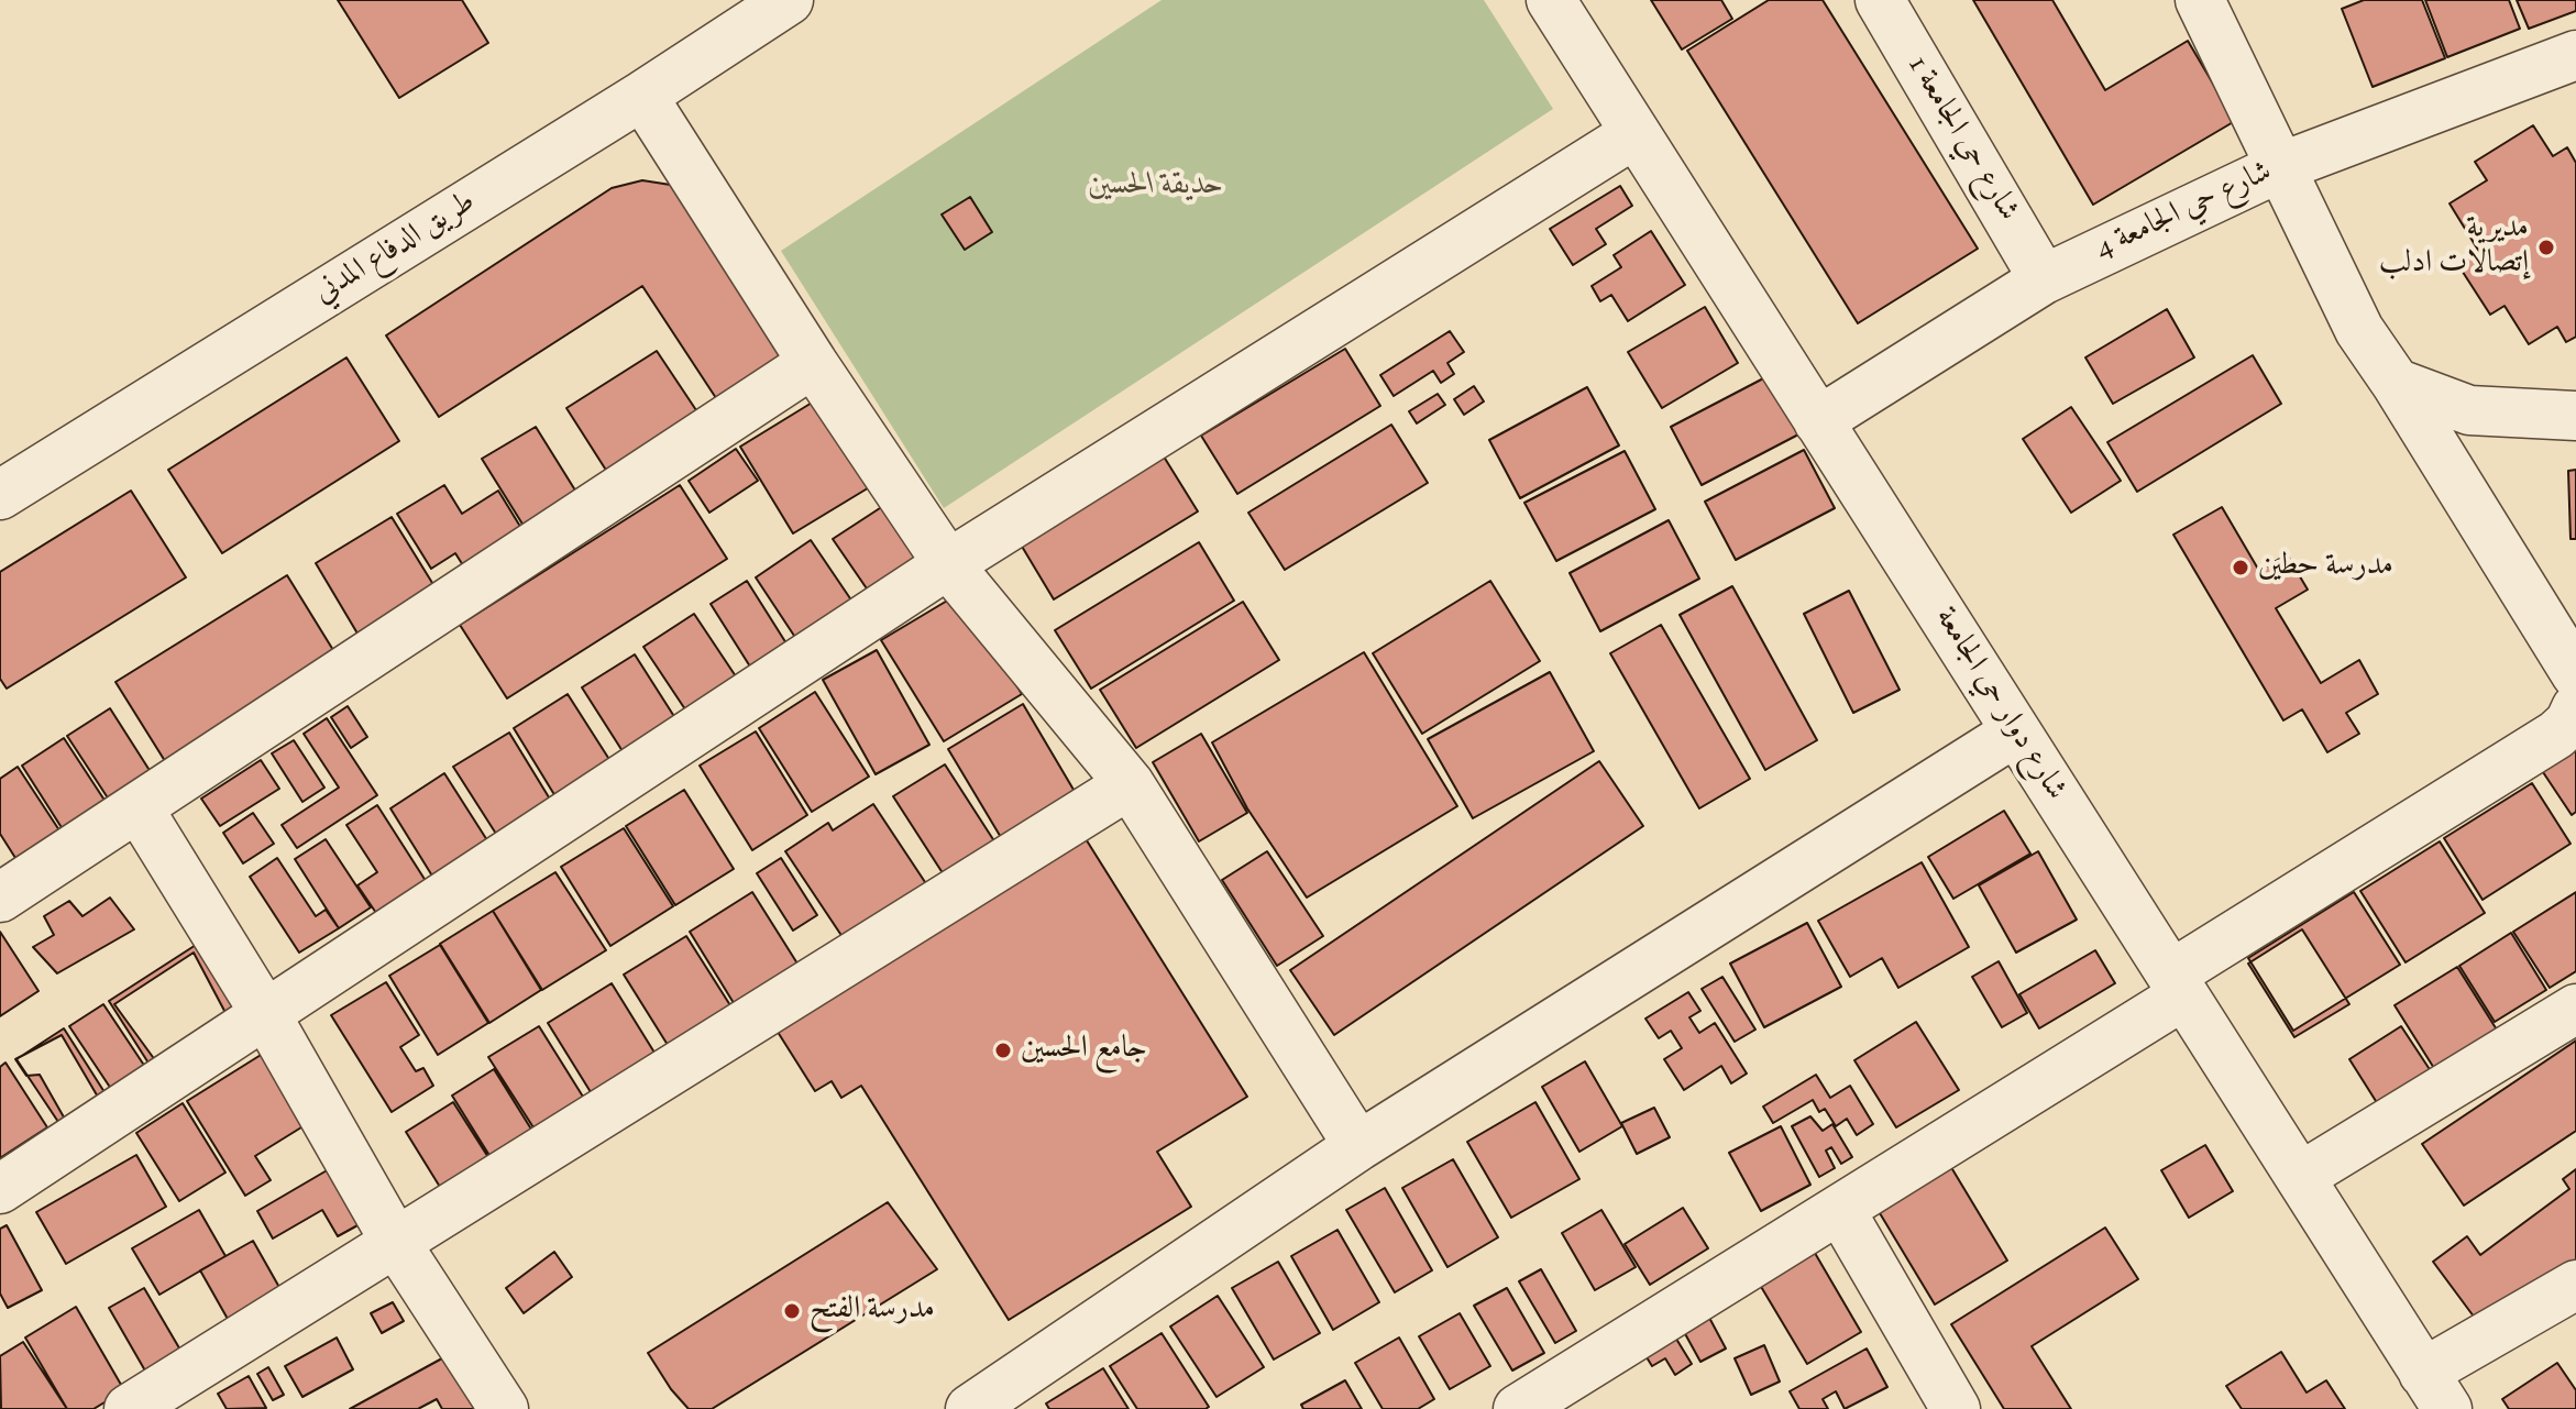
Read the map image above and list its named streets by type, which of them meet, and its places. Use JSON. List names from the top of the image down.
{
  "streets": {
    "street": [
      "شارع حي الجامعة 1",
      "شارع حي الجامعة 4",
      "طريق الدفاع المدني",
      "شارع دوار حي الجامعة"
    ]
  },
  "crossings": [
    ["شارع حي الجامعة 1", "شارع حي الجامعة 4"],
    ["شارع حي الجامعة 4", "شارع دوار حي الجامعة"]
  ],
  "parks": ["حديقة الحسين"],
  "places": [
    "مديرية إتصالات ادلب",
    "مدرسة حطين",
    "جامع الحسين",
    "مدرسة الفتح"
  ]
}
